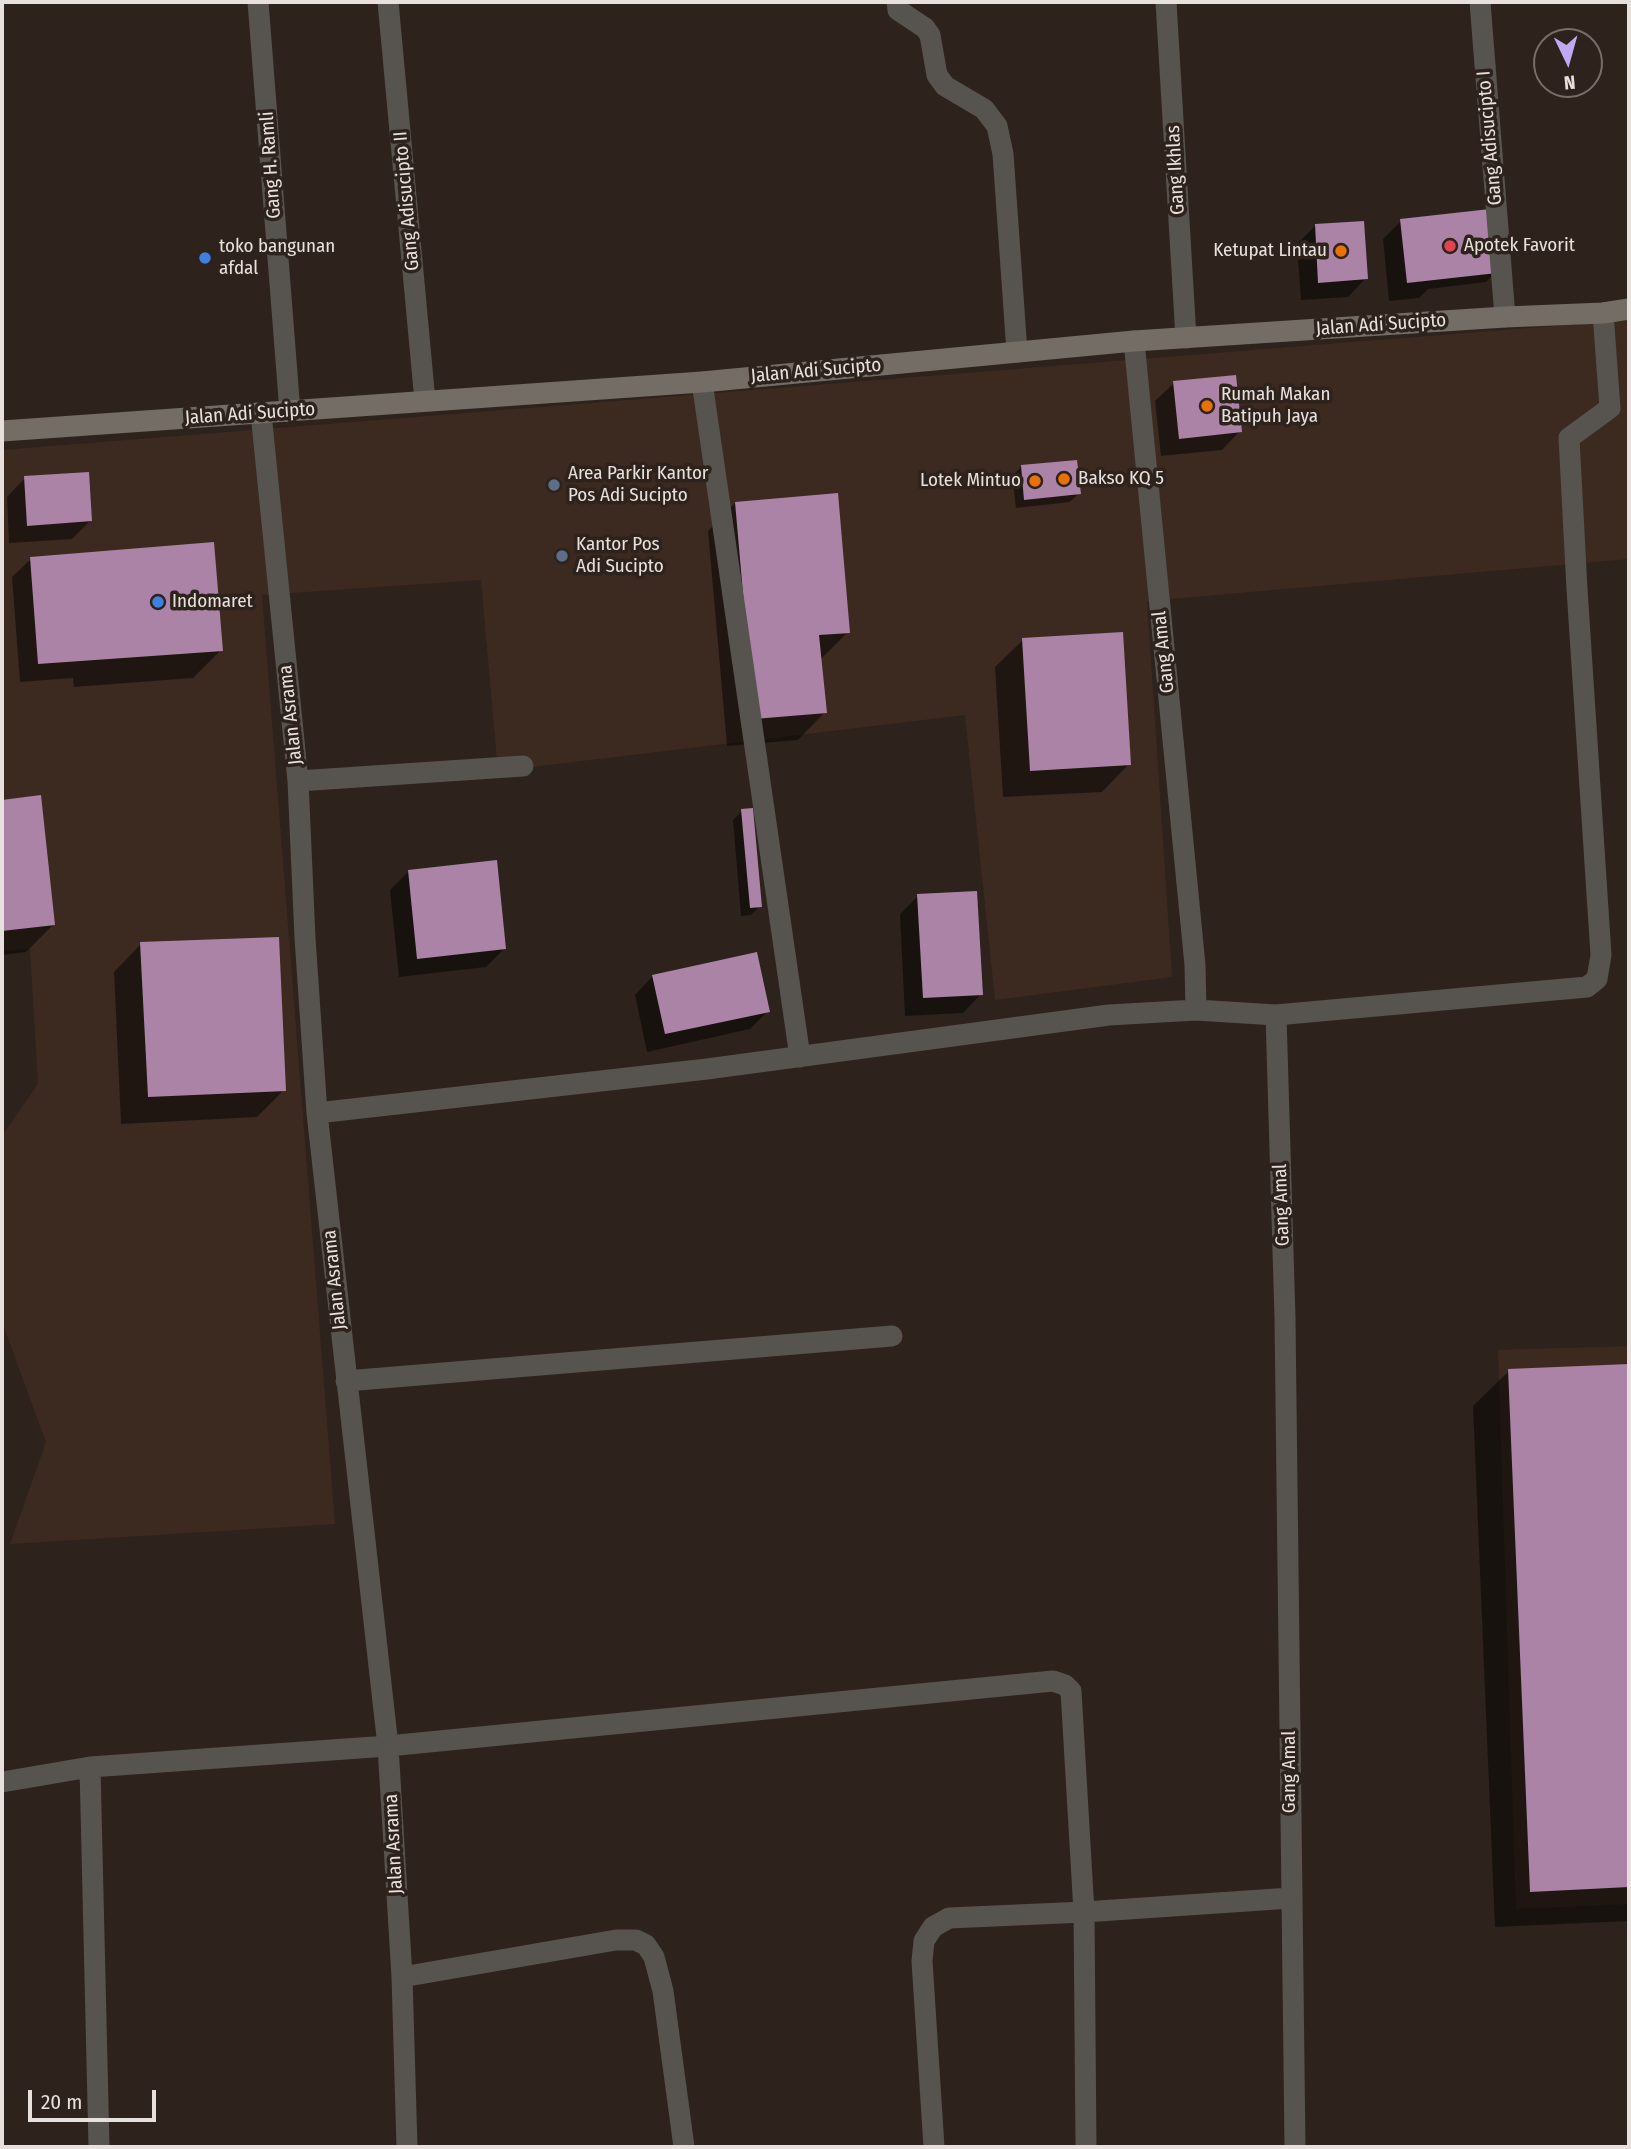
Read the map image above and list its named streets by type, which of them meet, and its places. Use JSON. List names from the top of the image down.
{
  "streets": {
    "main road": ["Jalan Adi Sucipto"],
    "street": [
      "Gang Adisucipto I",
      "Gang H. Ramli",
      "Gang Ikhlas",
      "Gang Adisucipto II",
      "Gang Amal",
      "Jalan Asrama"
    ]
  },
  "crossings": [
    ["Gang Adisucipto I", "Jalan Adi Sucipto"],
    ["Gang H. Ramli", "Jalan Adi Sucipto"],
    ["Gang Ikhlas", "Jalan Adi Sucipto"],
    ["Gang Adisucipto II", "Jalan Adi Sucipto"],
    ["Jalan Adi Sucipto", "Gang Amal"],
    ["Jalan Adi Sucipto", "Jalan Asrama"]
  ],
  "places": [
    "Apotek Favorit",
    "Ketupat Lintau",
    "toko bangunan afdal",
    "Rumah Makan Batipuh Jaya",
    "Bakso KQ 5",
    "Lotek Mintuo",
    "Area Parkir Kantor Pos Adi Sucipto",
    "Kantor Pos Adi Sucipto",
    "Indomaret"
  ],
  "scale_bar": "20 m",
  "north": "bottom"
}
